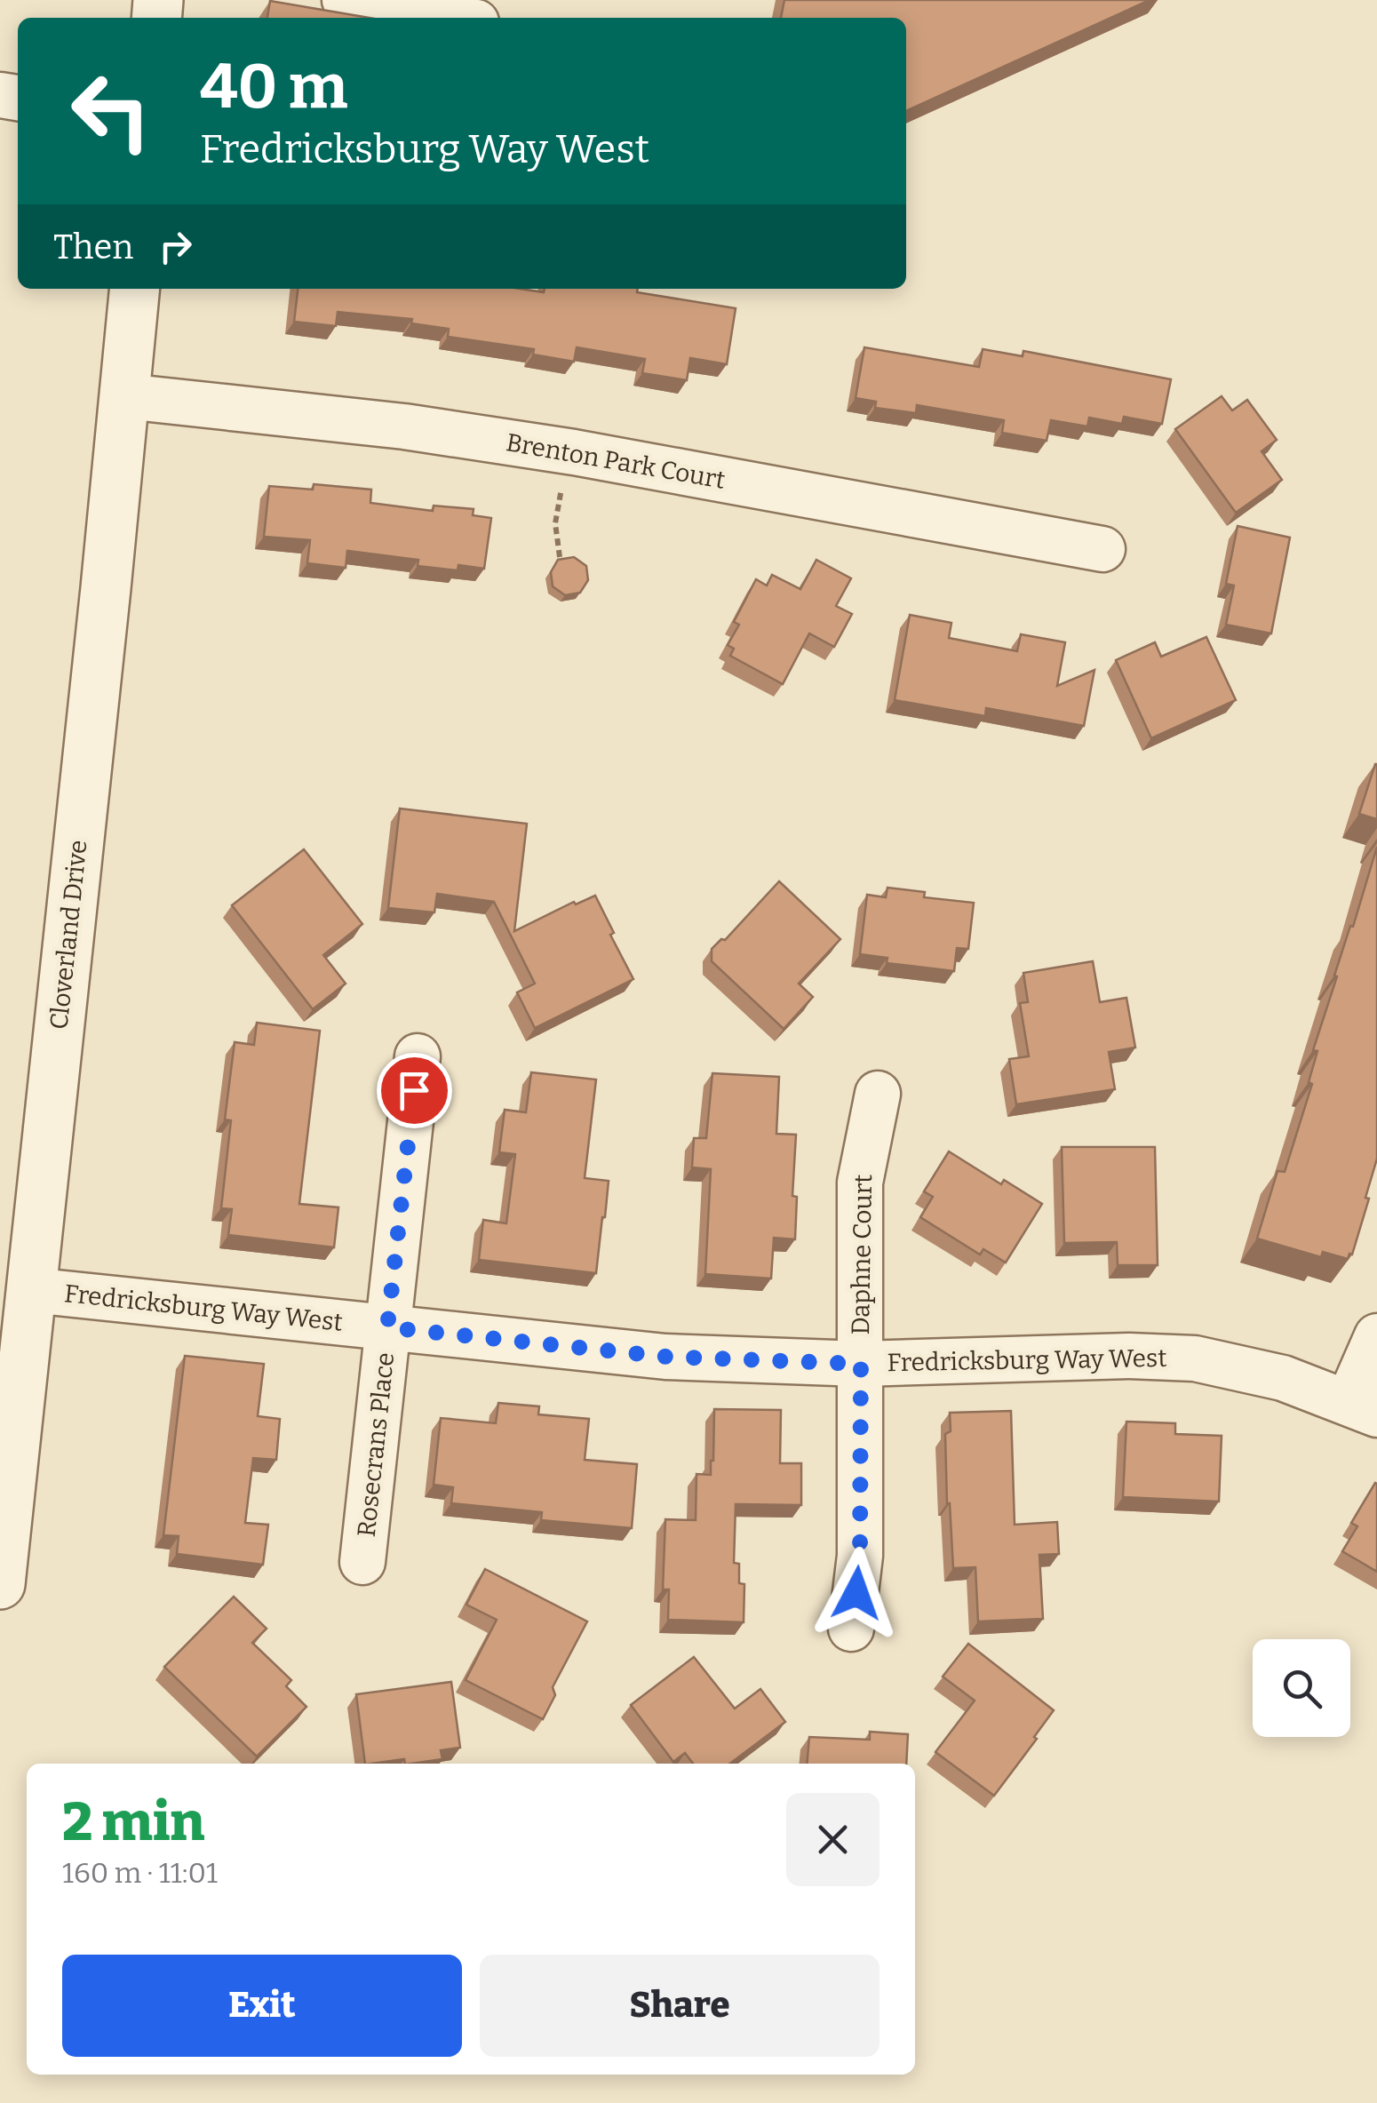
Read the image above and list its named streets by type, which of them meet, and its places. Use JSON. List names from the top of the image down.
{
  "streets": {
    "street": [
      "Brenton Park Court",
      "Cloverland Drive",
      "Daphne Court",
      "Fredricksburg Way West",
      "Rosecrans Place"
    ]
  },
  "crossings": [
    ["Brenton Park Court", "Cloverland Drive"],
    ["Cloverland Drive", "Fredricksburg Way West"],
    ["Daphne Court", "Fredricksburg Way West"],
    ["Fredricksburg Way West", "Rosecrans Place"]
  ],
  "page": {
    "turn": ["40 m", "Fredricksburg Way West"],
    "then": "Then",
    "heading": ["2 min", "160 m · 11:01"],
    "buttons": ["Exit", "Share"]
  }
}
